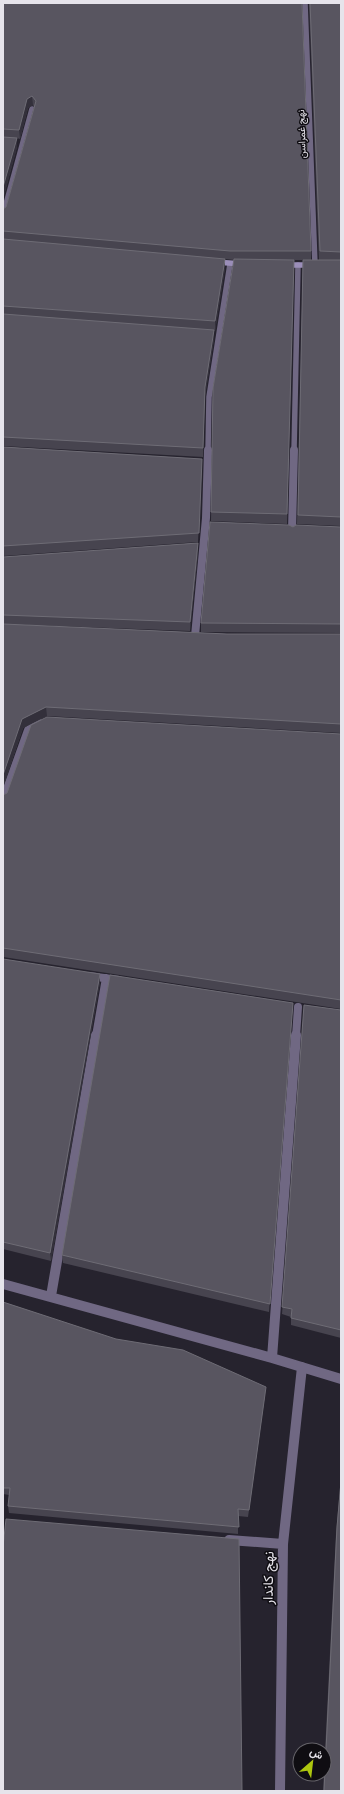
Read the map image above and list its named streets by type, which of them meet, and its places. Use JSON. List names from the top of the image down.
{
  "streets": {
    "street": ["نهج غمراسن", "نهج كاندار"]
  },
  "north": "top right"
}
